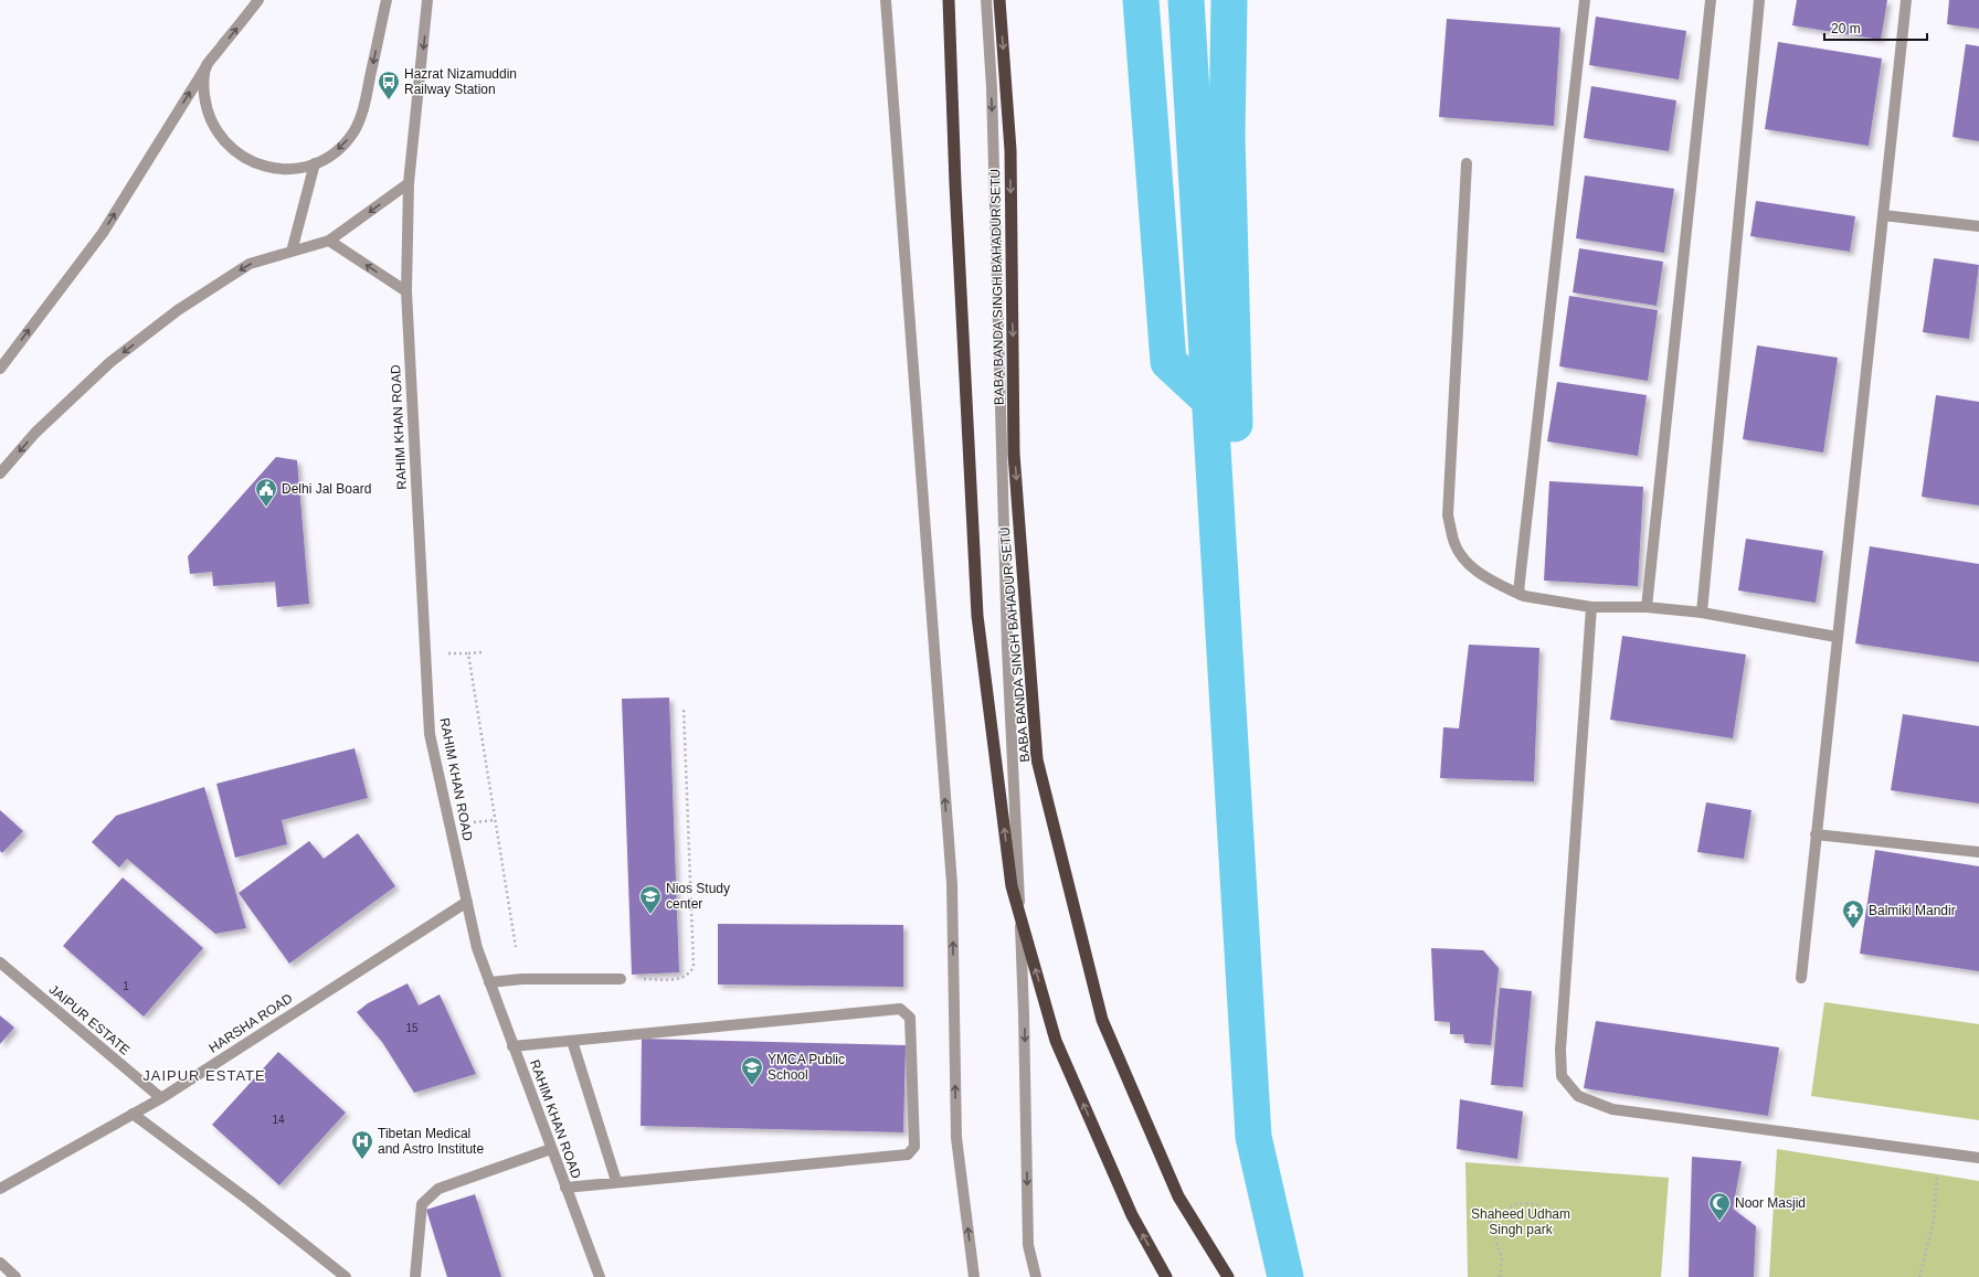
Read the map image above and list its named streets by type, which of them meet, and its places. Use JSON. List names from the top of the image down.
{
  "streets": {
    "highway": ["BABA BANDA SINGH BAHADUR SETU"],
    "street": ["RAHIM KHAN ROAD", "JAIPUR ESTATE", "HARSHA ROAD"]
  },
  "crossings": [
    ["RAHIM KHAN ROAD", "HARSHA ROAD"],
    ["JAIPUR ESTATE", "HARSHA ROAD"]
  ],
  "districts": ["JAIPUR ESTATE"],
  "parks": ["Shaheed Udham Singh park"],
  "places": {
    "bus stop": ["Hazrat Nizamuddin Railway Station"],
    "public building": ["Delhi Jal Board"],
    "school or university": ["Nios Study center", "YMCA Public School"],
    "temple": ["Balmiki Mandir"],
    "hospital": ["Tibetan Medical and Astro Institute"],
    "mosque": ["Noor Masjid"]
  },
  "house_numbers": ["1", "15", "14"],
  "scale_bar": "20 m"
}
